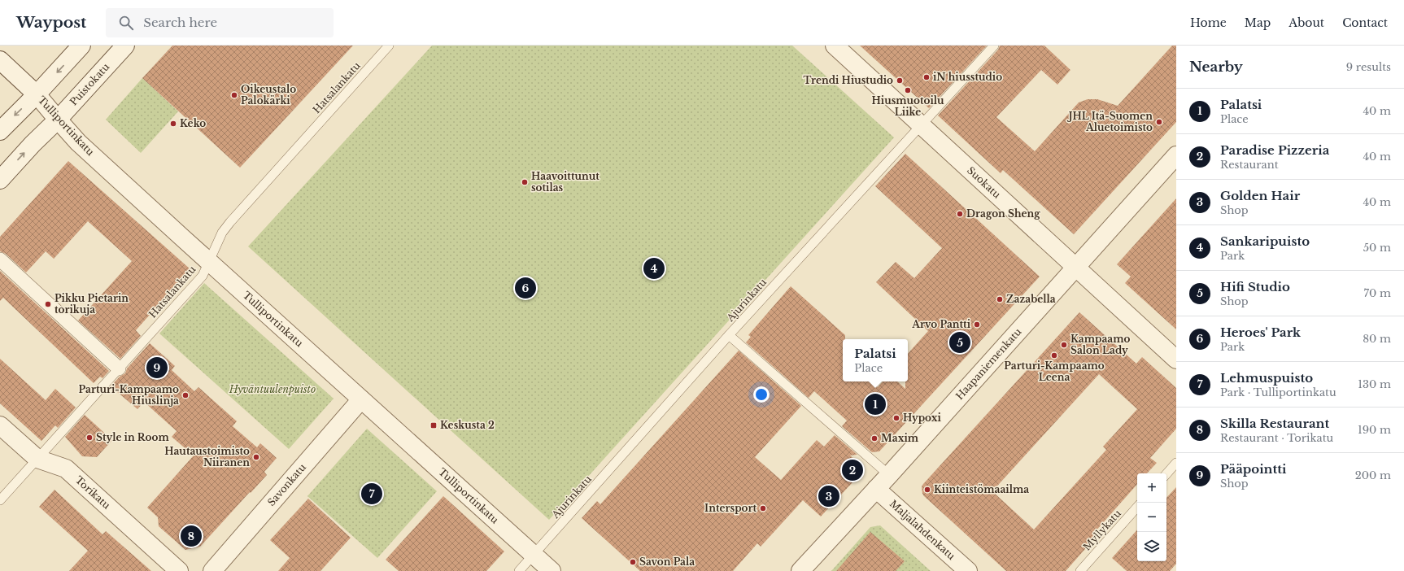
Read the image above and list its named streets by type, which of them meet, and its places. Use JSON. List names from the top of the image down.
{
  "streets": {
    "street": [
      "Puistokatu",
      "Tulliportinkatu",
      "Suokatu",
      "Haapaniemenkatu",
      "Savonkatu",
      "Torikatu",
      "Maljalahdenkatu"
    ],
    "lane": ["Hatsalankatu", "Ajurinkatu", "Myllykatu"]
  },
  "crossings": [
    ["Puistokatu", "Tulliportinkatu"],
    ["Hatsalankatu", "Tulliportinkatu"],
    ["Hatsalankatu", "Torikatu"],
    ["Tulliportinkatu", "Ajurinkatu"],
    ["Tulliportinkatu", "Savonkatu"],
    ["Suokatu", "Ajurinkatu"],
    ["Suokatu", "Haapaniemenkatu"],
    ["Haapaniemenkatu", "Maljalahdenkatu"]
  ],
  "parks": ["Hyväntuulenpuisto"],
  "places": {
    "other": [
      "iN hiusstudio",
      "Trendi Hiustudio",
      "Hiusmuotoilu Liike",
      "Oikeustalo Palokärki",
      "JHL Itä-Suomen Aluetoimisto",
      "Keko",
      "Haavoittunut sotilas",
      "Dragon Sheng",
      "Zazabella",
      "Pikku Pietarin torikuja",
      "Arvo Pantti",
      "Kampaamo Salon Lady",
      "Parturi-Kampaamo Leena",
      "Parturi-Kampaamo Hiuslinja",
      "Hypoxi",
      "Style in Room",
      "Maxim",
      "Hautaustoimisto Niiranen",
      "Kiinteistömaailma",
      "Intersport",
      "Savon Pala"
    ],
    "transit": ["Keskusta 2"]
  },
  "page": {
    "header": "Waypost",
    "search": "Search here",
    "nav": [
      "Home",
      "Map",
      "About",
      "Contact"
    ],
    "heading": ["Nearby", "9 results"],
    "list": [
      {
        "mark": "1",
        "name": "Palatsi",
        "note": "Place",
        "value": "40 m"
      },
      {
        "mark": "2",
        "name": "Paradise Pizzeria",
        "note": "Restaurant",
        "value": "40 m"
      },
      {
        "mark": "3",
        "name": "Golden Hair",
        "note": "Shop",
        "value": "40 m"
      },
      {
        "mark": "4",
        "name": "Sankaripuisto",
        "note": "Park",
        "value": "50 m"
      },
      {
        "mark": "5",
        "name": "Hifi Studio",
        "note": "Shop",
        "value": "70 m"
      },
      {
        "mark": "6",
        "name": "Heroes' Park",
        "note": "Park",
        "value": "80 m"
      },
      {
        "mark": "7",
        "name": "Lehmuspuisto",
        "note": "Park · Tulliportinkatu",
        "value": "130 m"
      },
      {
        "mark": "8",
        "name": "Skilla Restaurant",
        "note": "Restaurant · Torikatu",
        "value": "190 m"
      },
      {
        "mark": "9",
        "name": "Pääpointti",
        "note": "Shop",
        "value": "200 m"
      }
    ],
    "pins": [
      "4",
      "6",
      "5",
      "9",
      "1",
      "2",
      "7",
      "3",
      "8"
    ],
    "popup": ["Palatsi", "Place"],
    "map_buttons": ["+", "−"]
  }
}
